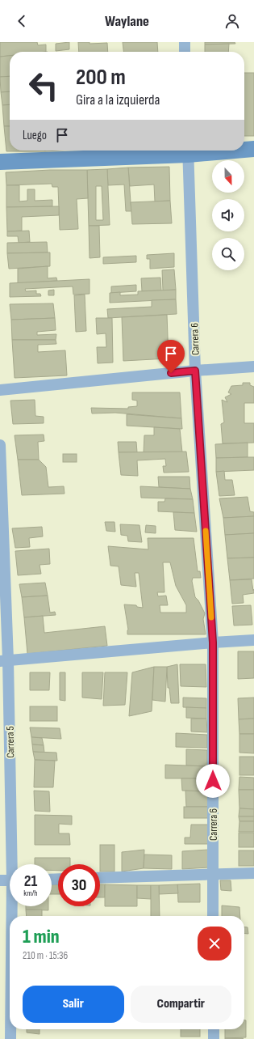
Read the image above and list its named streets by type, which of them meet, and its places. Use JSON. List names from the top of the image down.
{
  "streets": {
    "street": ["Carrera 6", "Carrera 5"]
  },
  "north": "bottom",
  "page": {
    "header": "Waylane",
    "turn": ["200 m", "Gira a la izquierda"],
    "then": "Luego",
    "speed": "21 km/h",
    "limit": "30",
    "heading": ["1 min", "210 m · 15:36"],
    "buttons": ["Salir", "Compartir"]
  }
}
